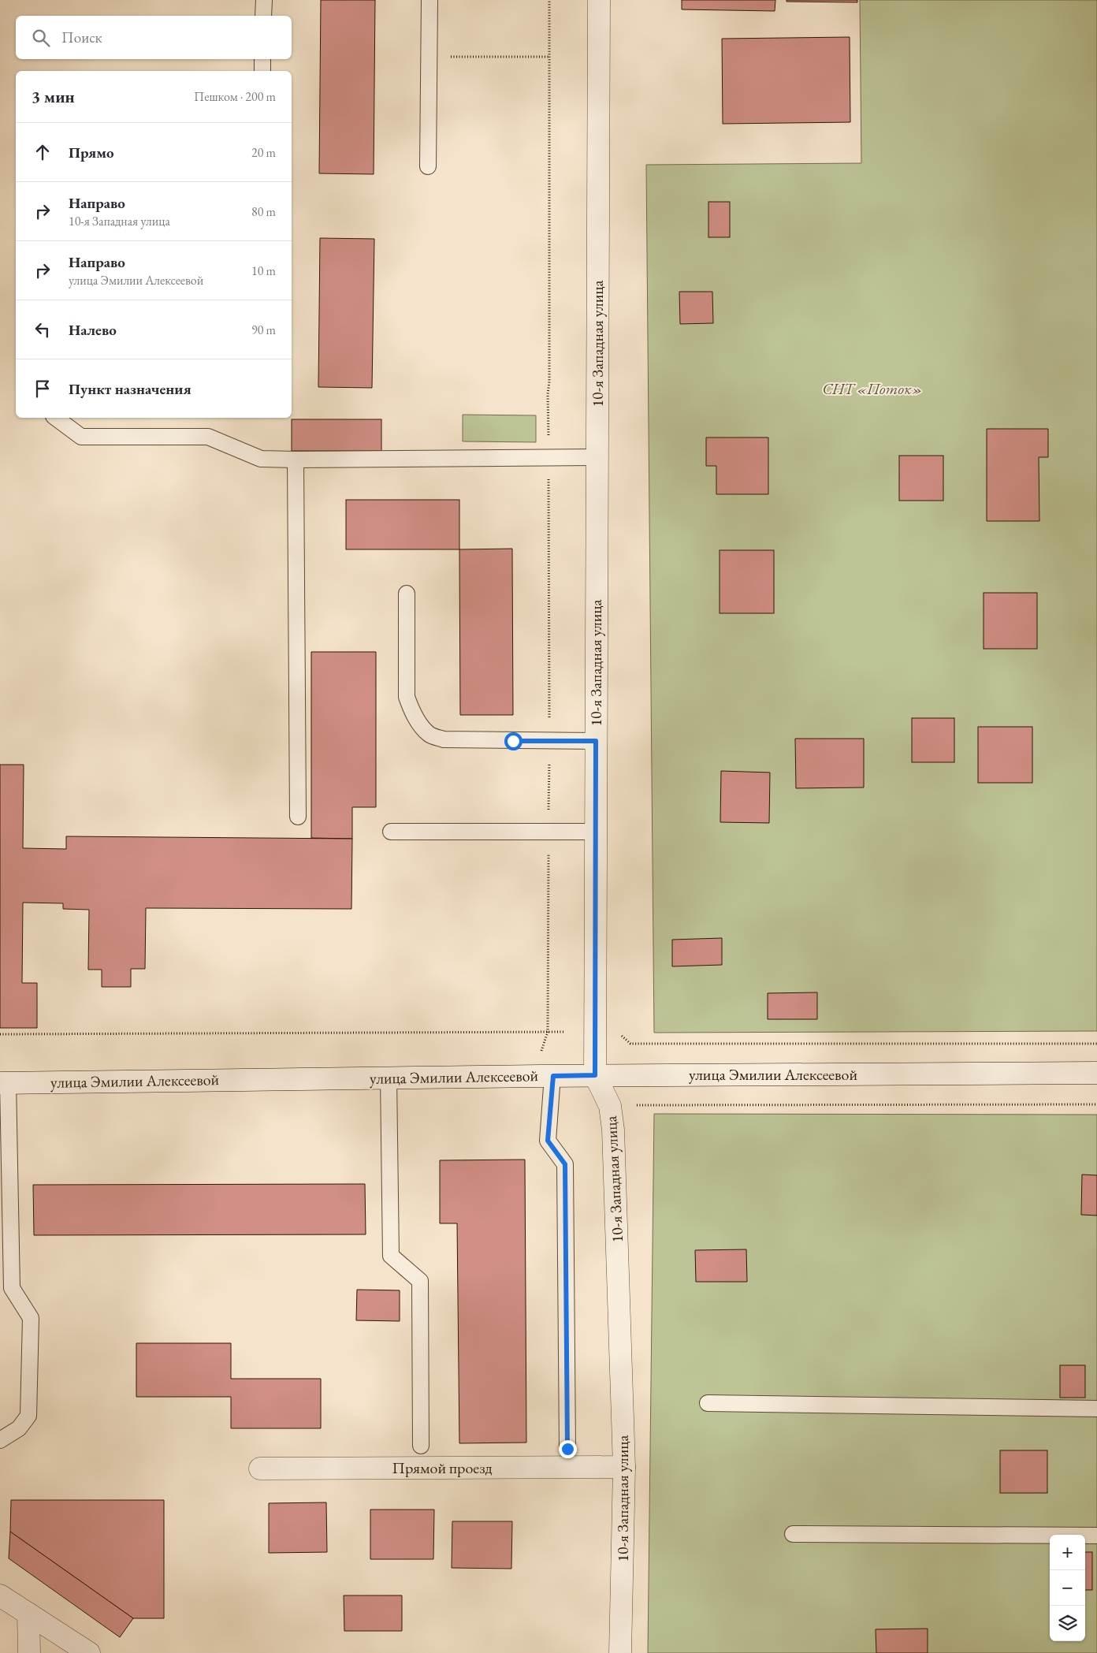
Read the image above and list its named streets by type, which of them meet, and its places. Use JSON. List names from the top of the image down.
{
  "streets": {
    "street": ["10-я Западная улица", "улица Эмилии Алексеевой", "Прямой проезд"]
  },
  "crossings": [
    ["10-я Западная улица", "улица Эмилии Алексеевой"],
    ["10-я Западная улица", "Прямой проезд"]
  ],
  "parks": ["СНТ «Поток»"],
  "page": {
    "search": "Поиск",
    "heading": ["3 мин", "Пешком · 200 m"],
    "list": [
      ["Прямо", "20 m"],
      ["Направо", "10-я Западная улица", "80 m"],
      ["Направо", "улица Эмилии Алексеевой", "10 m"],
      ["Налево", "90 m"],
      "Пункт назначения"
    ],
    "map_buttons": ["+", "−"]
  }
}
